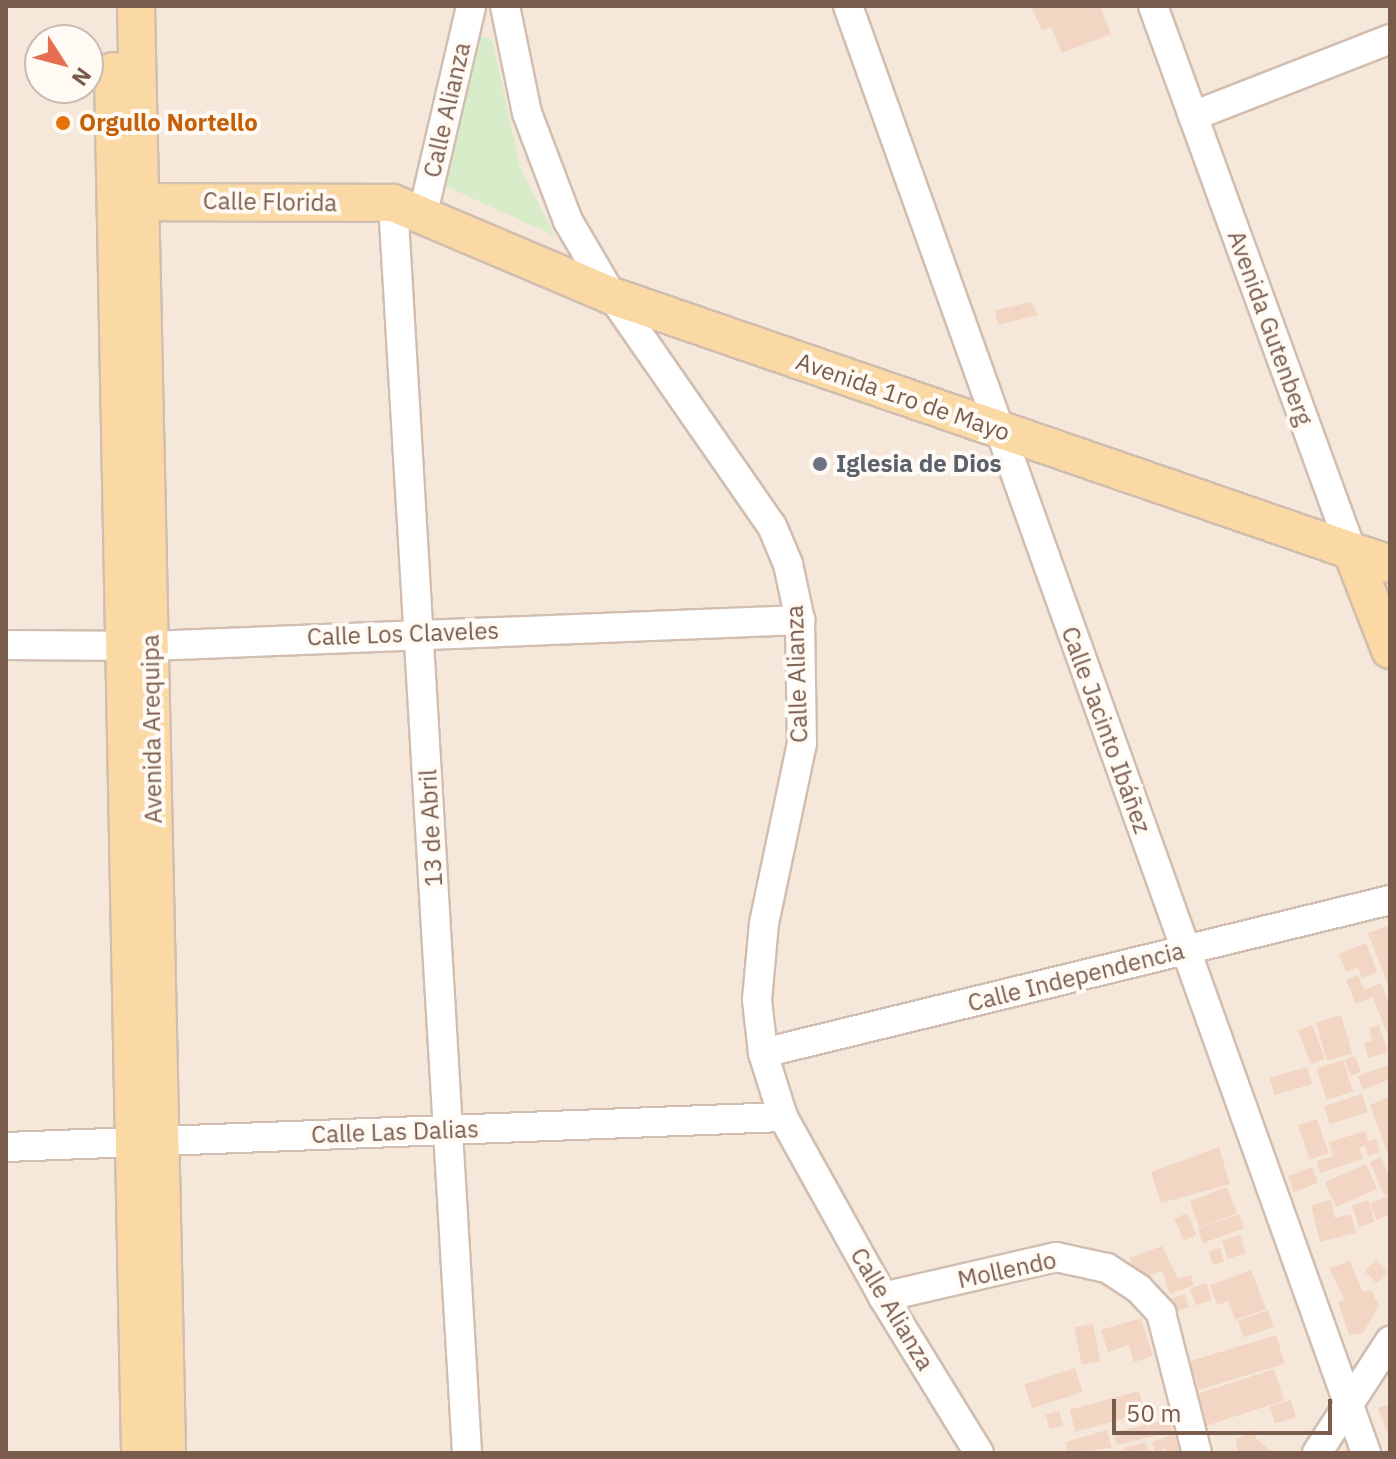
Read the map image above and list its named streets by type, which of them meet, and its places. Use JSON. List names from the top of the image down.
{
  "streets": {
    "main road": [
      "Calle Florida",
      "Avenida Gutenberg",
      "Avenida 1ro de Mayo",
      "Avenida Arequipa"
    ],
    "street": [
      "Calle Alianza",
      "Calle Los Claveles",
      "Calle Jacinto Ibáñez",
      "13 de Abril",
      "Calle Independencia",
      "Calle Las Dalias",
      "Mollendo"
    ]
  },
  "crossings": [
    ["Calle Alianza", "Calle Florida"],
    ["Calle Alianza", "Avenida 1ro de Mayo"],
    ["Calle Alianza", "Calle Los Claveles"],
    ["Calle Alianza", "13 de Abril"],
    ["Calle Alianza", "Calle Independencia"],
    ["Calle Alianza", "Calle Las Dalias"],
    ["Calle Alianza", "Mollendo"],
    ["Calle Florida", "Avenida 1ro de Mayo"],
    ["Calle Florida", "Avenida Arequipa"],
    ["Calle Florida", "13 de Abril"],
    ["Avenida Gutenberg", "Avenida 1ro de Mayo"],
    ["Avenida 1ro de Mayo", "Calle Jacinto Ibáñez"],
    ["Avenida 1ro de Mayo", "13 de Abril"],
    ["Calle Los Claveles", "Avenida Arequipa"],
    ["Calle Los Claveles", "13 de Abril"],
    ["Avenida Arequipa", "Calle Las Dalias"],
    ["Calle Jacinto Ibáñez", "Calle Independencia"],
    ["13 de Abril", "Calle Las Dalias"]
  ],
  "places": ["Orgullo Nortello", "Iglesia de Dios"],
  "scale_bar": "50 m",
  "north": "bottom right"
}
